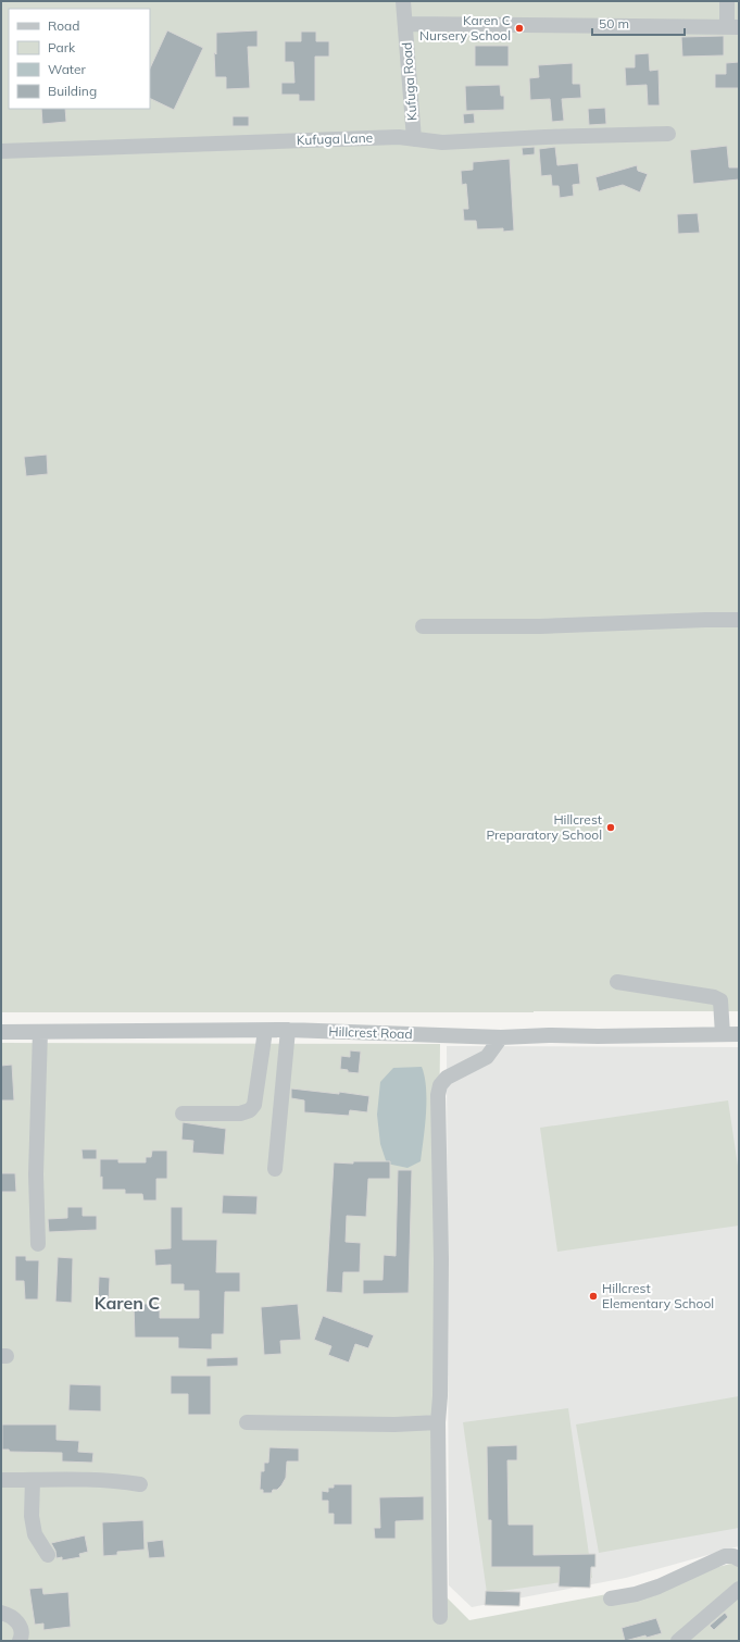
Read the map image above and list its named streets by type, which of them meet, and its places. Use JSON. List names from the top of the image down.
{
  "streets": {
    "street": ["Kufuga Road", "Kufuga Lane", "Hillcrest Road"]
  },
  "crossings": [
    ["Kufuga Road", "Kufuga Lane"]
  ],
  "districts": ["Karen C"],
  "places": ["Karen C Nursery School", "Hillcrest Preparatory School", "Hillcrest Elementary School"],
  "legend": [
    "Road",
    "Park",
    "Water",
    "Building"
  ],
  "scale_bar": "50 m"
}
